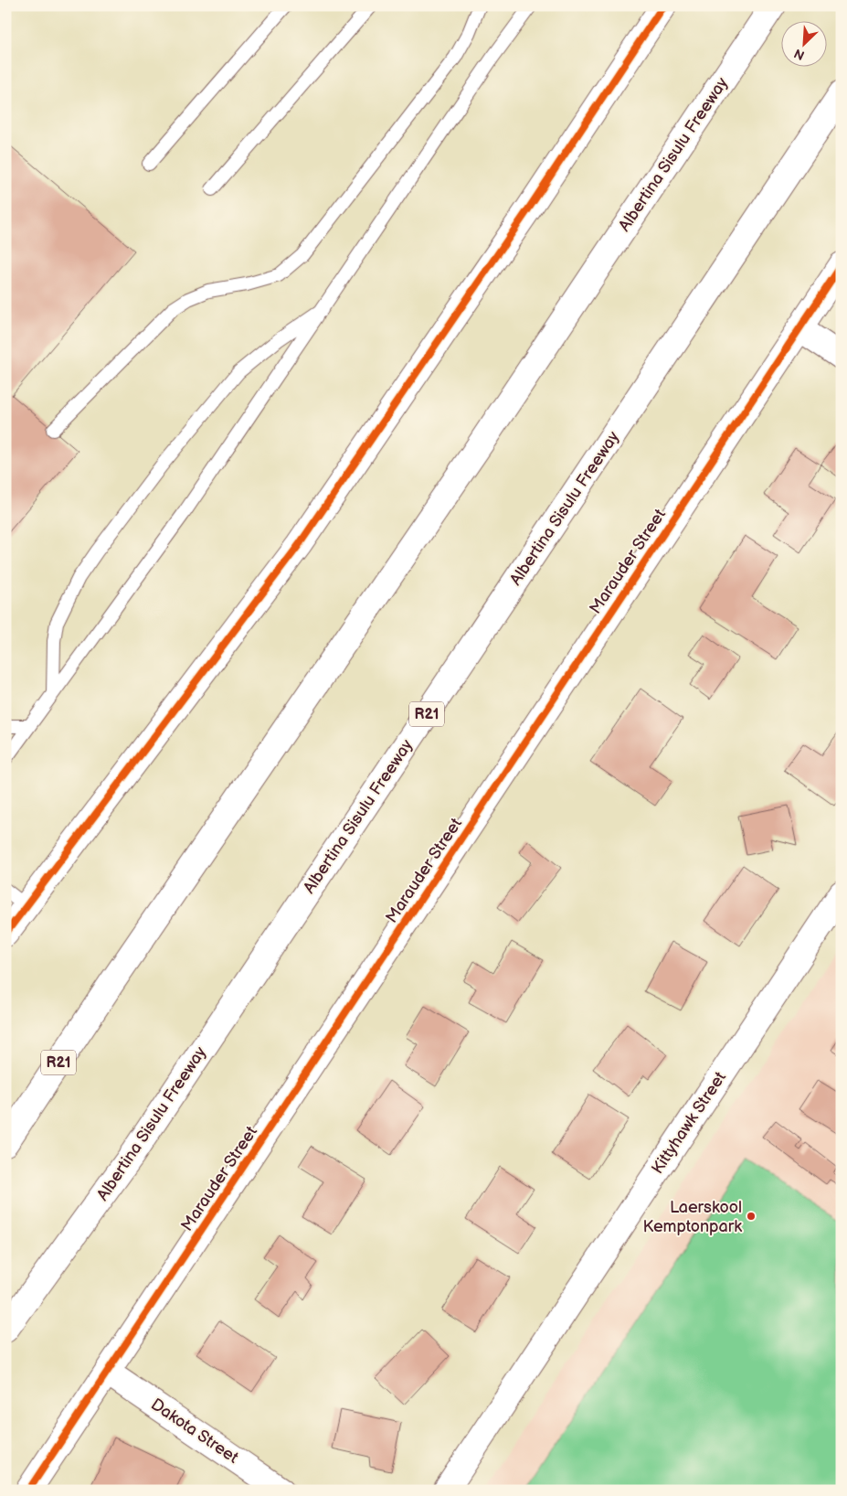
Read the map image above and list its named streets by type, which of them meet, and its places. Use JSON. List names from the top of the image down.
{
  "streets": {
    "main road": [
      "Albertina Sisulu Freeway",
      "Marauder Street",
      "R21",
      "Kittyhawk Street",
      "Dakota Street"
    ]
  },
  "crossings": [
    ["Marauder Street", "Dakota Street"]
  ],
  "places": ["Laerskool Kemptonpark"],
  "north": "bottom left"
}
